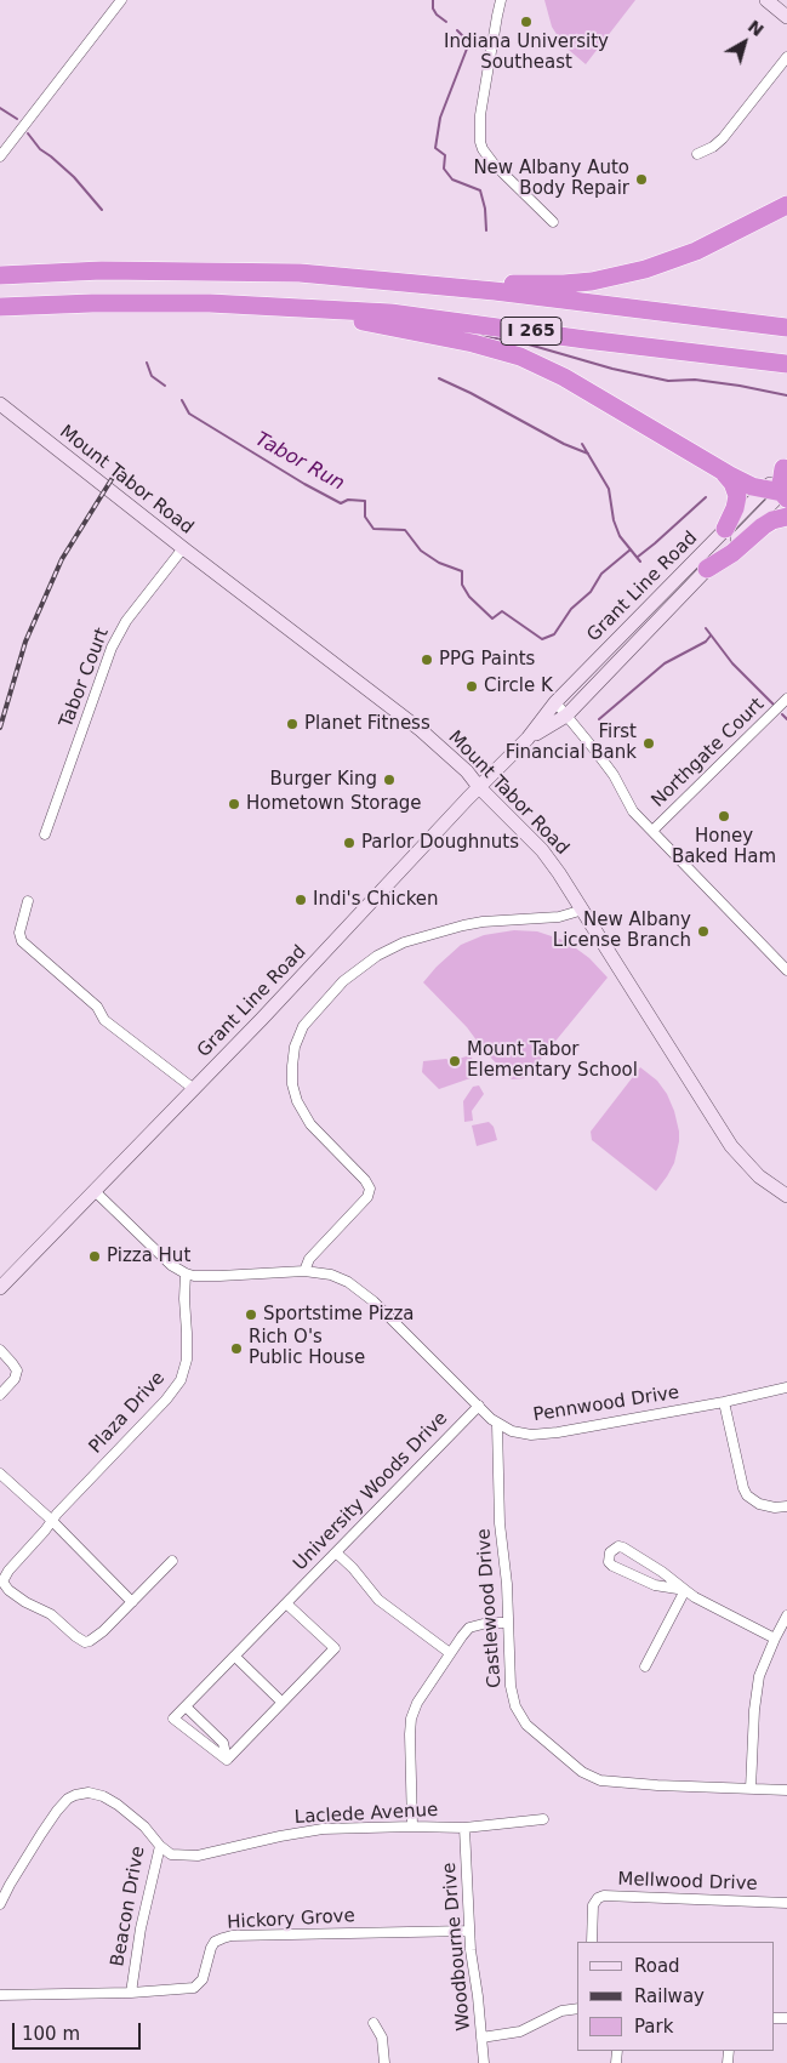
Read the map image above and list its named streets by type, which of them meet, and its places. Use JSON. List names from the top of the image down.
{
  "streets": {
    "highway": ["I 265"],
    "main road": ["Mount Tabor Road", "Grant Line Road"],
    "street": [
      "Tabor Court",
      "Northgate Court",
      "Pennwood Drive",
      "Plaza Drive",
      "University Woods Drive",
      "Castlewood Drive",
      "Laclede Avenue",
      "Mellwood Drive",
      "Beacon Drive",
      "Hickory Grove",
      "Woodbourne Drive"
    ]
  },
  "crossings": [
    ["Mount Tabor Road", "Grant Line Road"],
    ["Mount Tabor Road", "Tabor Court"],
    ["Pennwood Drive", "University Woods Drive"],
    ["Pennwood Drive", "Castlewood Drive"],
    ["Laclede Avenue", "Beacon Drive"],
    ["Laclede Avenue", "Woodbourne Drive"],
    ["Beacon Drive", "Hickory Grove"],
    ["Hickory Grove", "Woodbourne Drive"]
  ],
  "water": ["Tabor Run"],
  "places": [
    "Indiana University Southeast",
    "New Albany Auto Body Repair",
    "PPG Paints",
    "Circle K",
    "Planet Fitness",
    "First Financial Bank",
    "Burger King",
    "Hometown Storage",
    "Honey Baked Ham",
    "Parlor Doughnuts",
    "Indi's Chicken",
    "New Albany License Branch",
    "Mount Tabor Elementary School",
    "Pizza Hut",
    "Sportstime Pizza",
    "Rich O's Public House"
  ],
  "legend": ["Road", "Railway", "Park"],
  "scale_bar": "100 m",
  "north": "top right"
}
